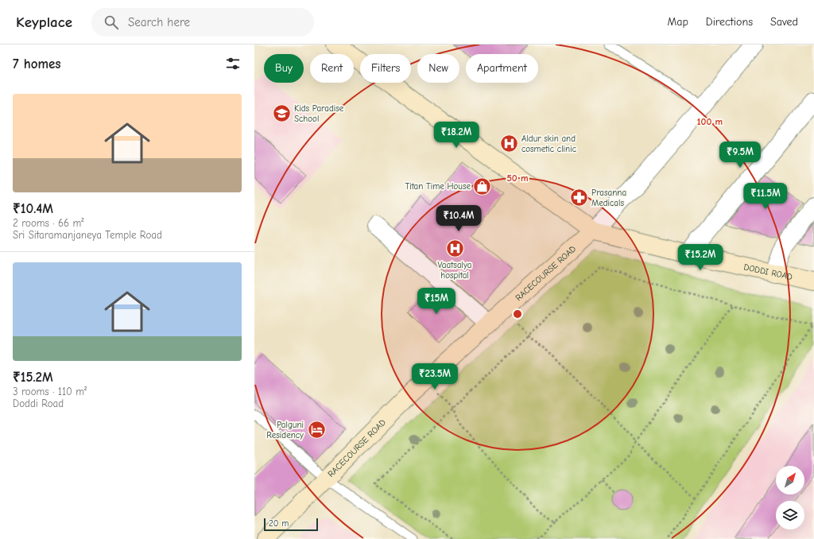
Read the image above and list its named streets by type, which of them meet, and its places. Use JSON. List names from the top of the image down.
{
  "streets": {
    "street": ["DODDI ROAD", "RACECOURSE ROAD"]
  },
  "crossings": [
    ["DODDI ROAD", "RACECOURSE ROAD"]
  ],
  "places": {
    "school or university": ["Kids Paradise School"],
    "hospital": ["Aldur skin and cosmetic clinic", "Vaatsalya hospital"],
    "shop": ["Titan Time House"],
    "pharmacy": ["Prasanna Medicals"],
    "hotel": ["Palguni Residency"]
  },
  "scale_bar": "20 m",
  "north": "top right",
  "page": {
    "header": "Keyplace",
    "search": "Search here",
    "nav": ["Map", "Directions", "Saved"],
    "heading": "7 homes",
    "chip": [
      "Buy",
      "Rent",
      "Filters",
      "New",
      "Apartment"
    ],
    "list": [
      {
        "name": "₹10.4M",
        "note": "2 rooms · 66 m² · Sri Sitaramanjaneya Temple Road"
      },
      {
        "name": "₹15.2M",
        "note": "3 rooms · 110 m² · Doddi Road"
      }
    ],
    "price": [
      "₹18.2M",
      "₹9.5M",
      "₹11.5M",
      "₹10.4M",
      "₹15.2M",
      "₹15M",
      "₹23.5M"
    ],
    "scale": "20 m"
  },
  "rings": ["100 m", "50 m"]
}
